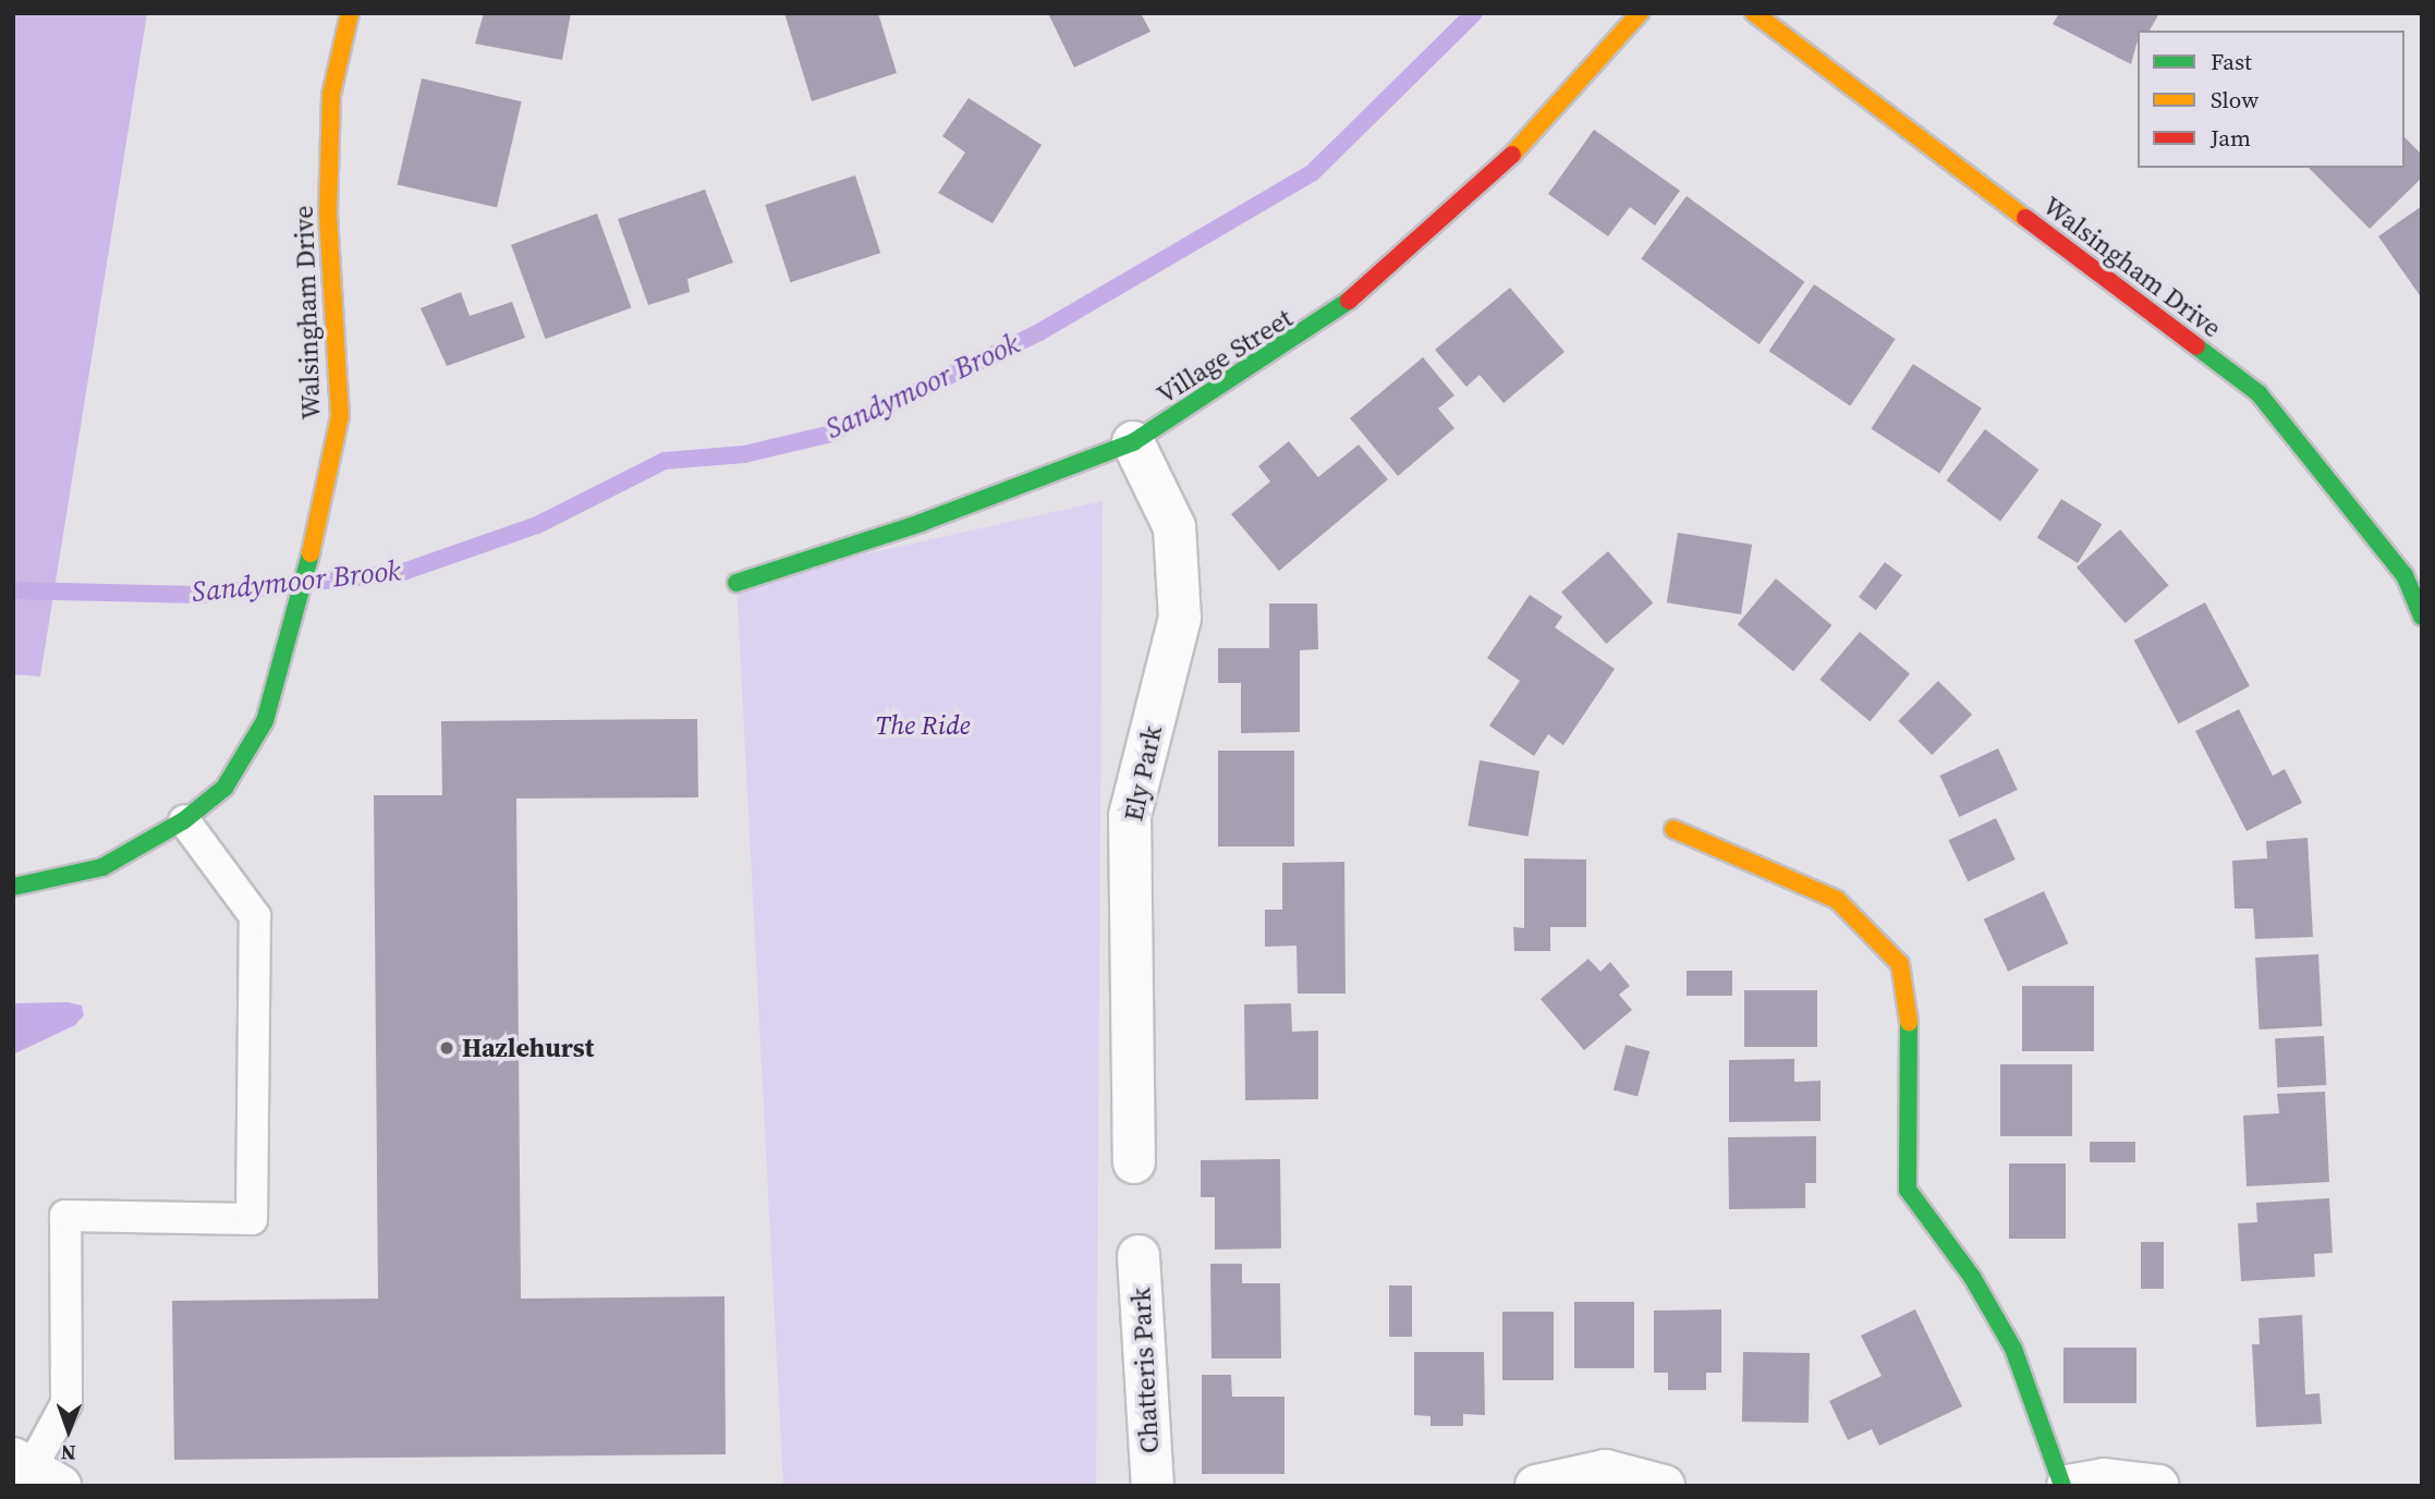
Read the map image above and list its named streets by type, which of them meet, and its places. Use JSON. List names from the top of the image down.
{
  "streets": {
    "street": [
      "Walsingham Drive",
      "Village Street",
      "Ely Park",
      "Chatteris Park"
    ]
  },
  "crossings": [
    ["Village Street", "Ely Park"]
  ],
  "water": ["Sandymoor Brook"],
  "parks": ["The Ride"],
  "places": ["Hazlehurst"],
  "legend": ["Fast", "Slow", "Jam"],
  "north": "bottom"
}
